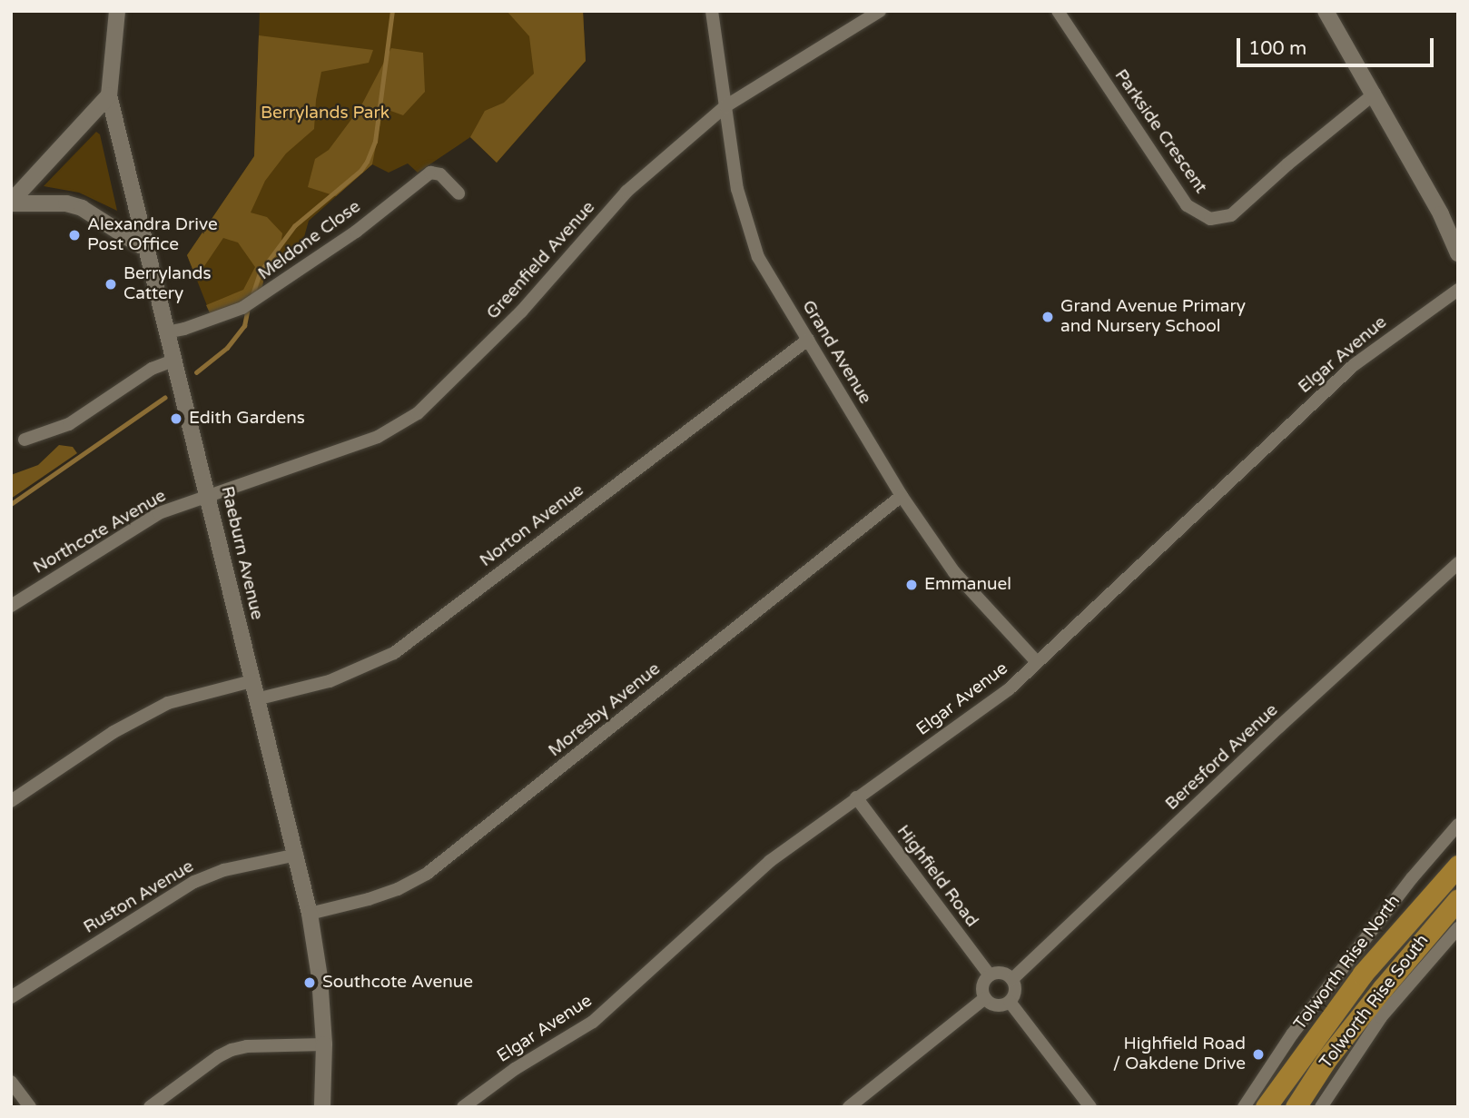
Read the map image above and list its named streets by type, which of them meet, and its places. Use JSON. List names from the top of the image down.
{
  "streets": {
    "highway": ["Tolworth Rise North", "Tolworth Rise South"],
    "street": [
      "Parkside Crescent",
      "Meldone Close",
      "Greenfield Avenue",
      "Grand Avenue",
      "Elgar Avenue",
      "Norton Avenue",
      "Northcote Avenue",
      "Raeburn Avenue",
      "Moresby Avenue",
      "Beresford Avenue",
      "Highfield Road",
      "Ruston Avenue"
    ]
  },
  "crossings": [
    ["Meldone Close", "Raeburn Avenue"],
    ["Greenfield Avenue", "Grand Avenue"],
    ["Greenfield Avenue", "Northcote Avenue"],
    ["Greenfield Avenue", "Raeburn Avenue"],
    ["Grand Avenue", "Elgar Avenue"],
    ["Grand Avenue", "Norton Avenue"],
    ["Grand Avenue", "Moresby Avenue"],
    ["Elgar Avenue", "Highfield Road"],
    ["Norton Avenue", "Raeburn Avenue"],
    ["Northcote Avenue", "Raeburn Avenue"],
    ["Raeburn Avenue", "Moresby Avenue"],
    ["Raeburn Avenue", "Ruston Avenue"],
    ["Beresford Avenue", "Highfield Road"]
  ],
  "parks": ["Berrylands Park"],
  "places": [
    "Alexandra Drive Post Office",
    "Berrylands Cattery",
    "Grand Avenue Primary and Nursery School",
    "Edith Gardens",
    "Emmanuel",
    "Southcote Avenue",
    "Highfield Road / Oakdene Drive"
  ],
  "scale_bar": "100 m"
}
